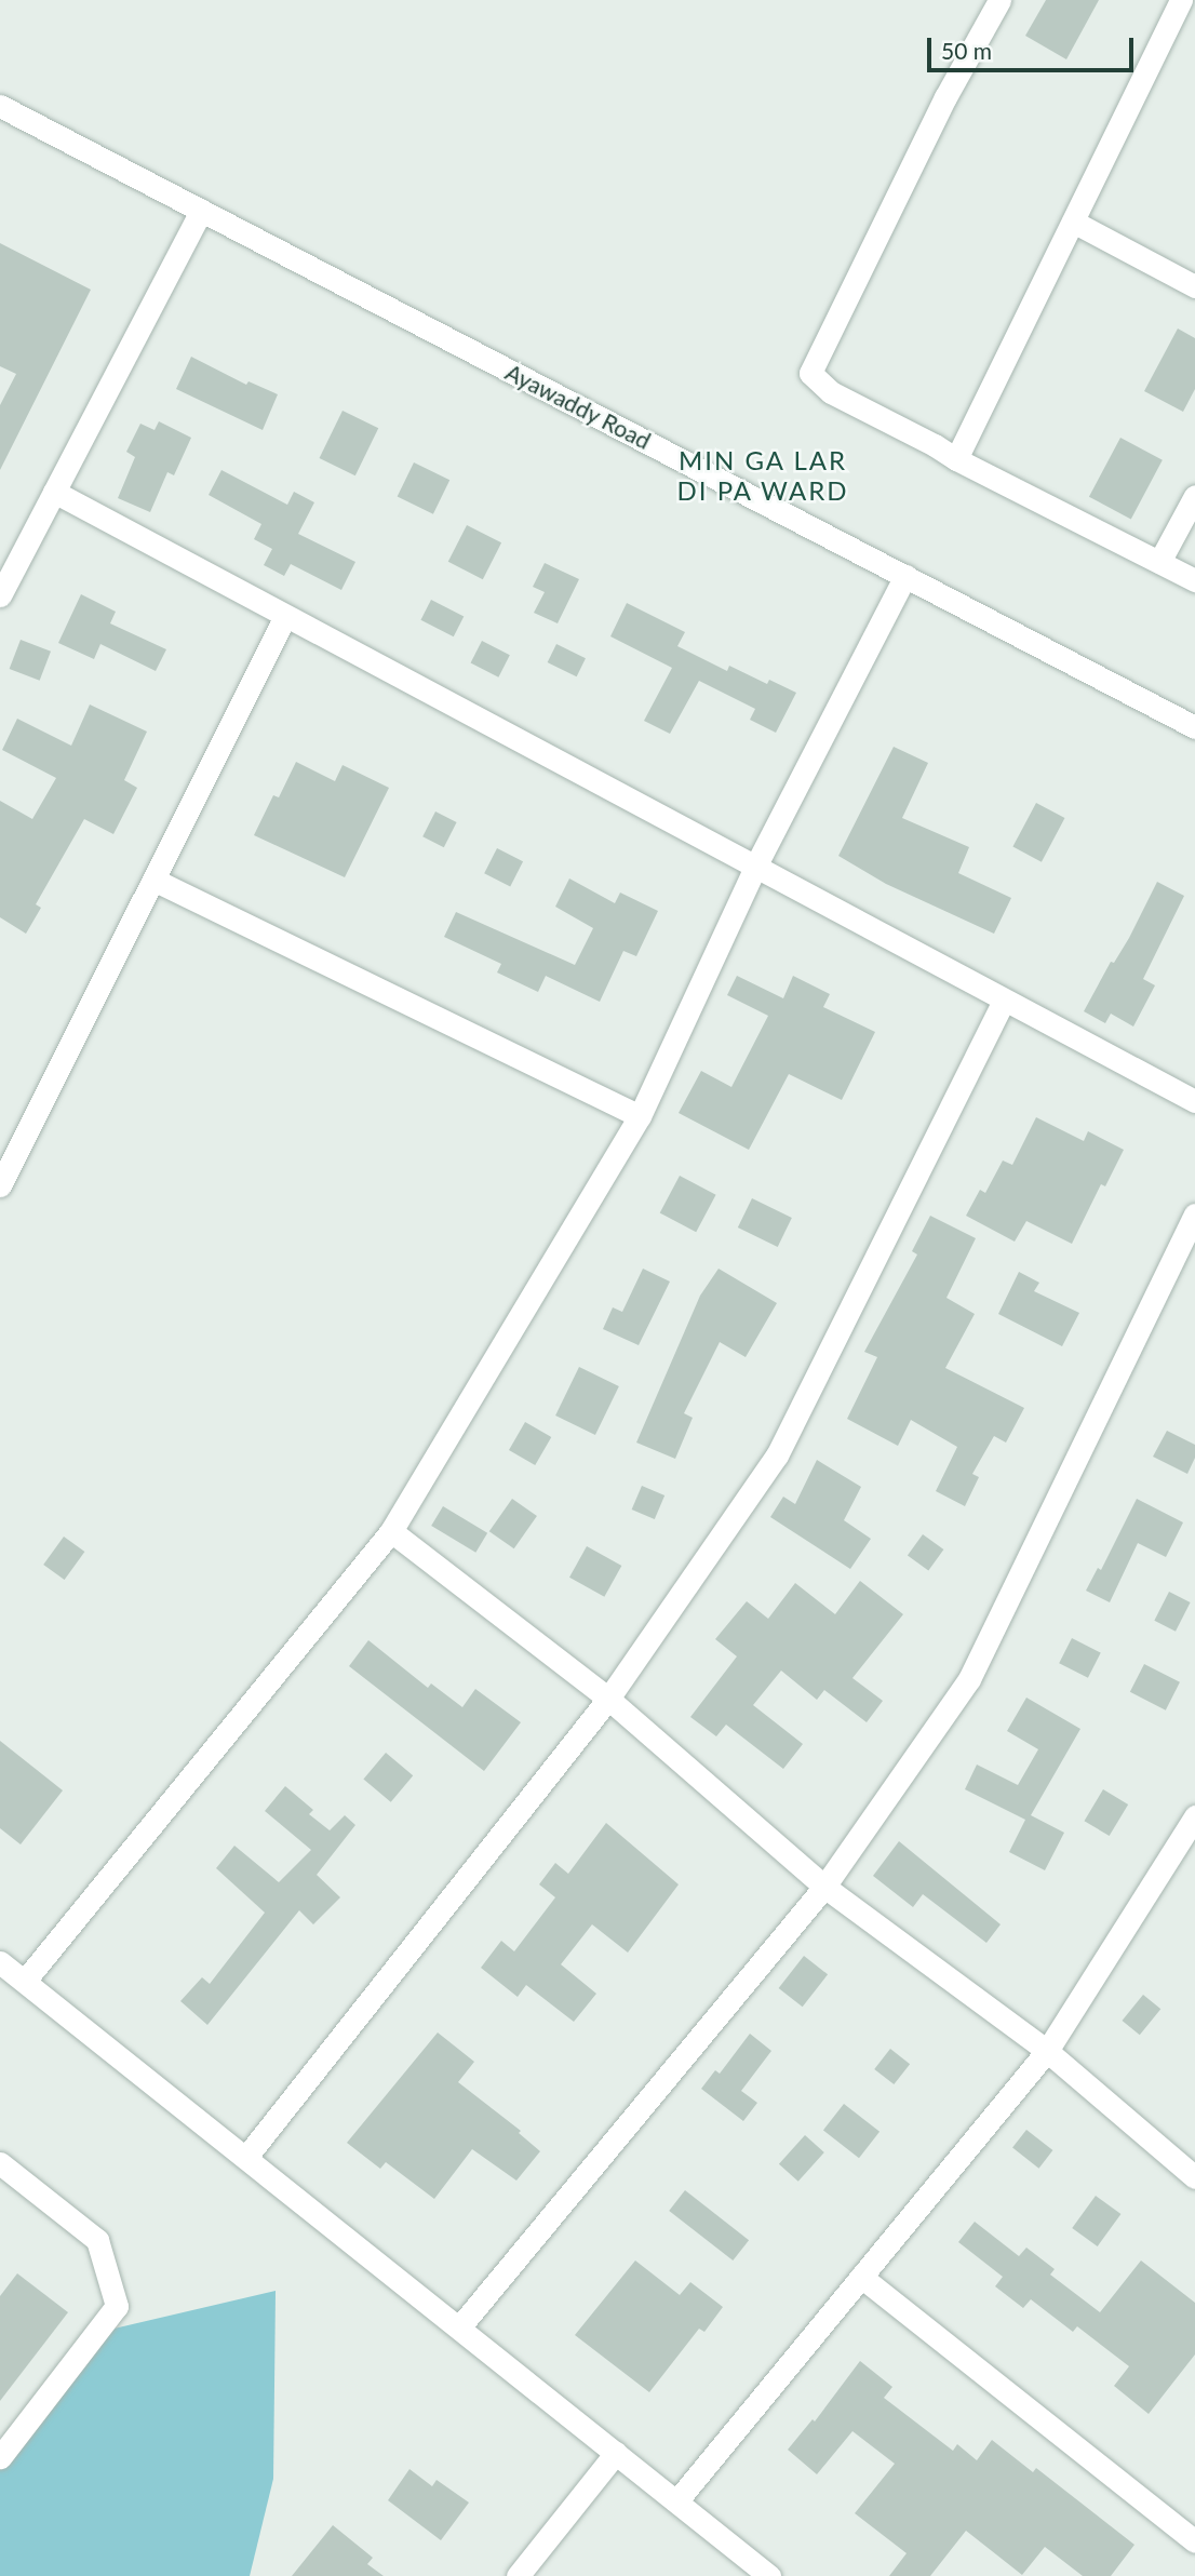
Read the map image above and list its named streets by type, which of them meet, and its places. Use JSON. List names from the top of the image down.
{
  "streets": {
    "street": ["Ayawaddy Road"]
  },
  "districts": ["MIN GA LAR DI PA WARD"],
  "scale_bar": "50 m"
}
